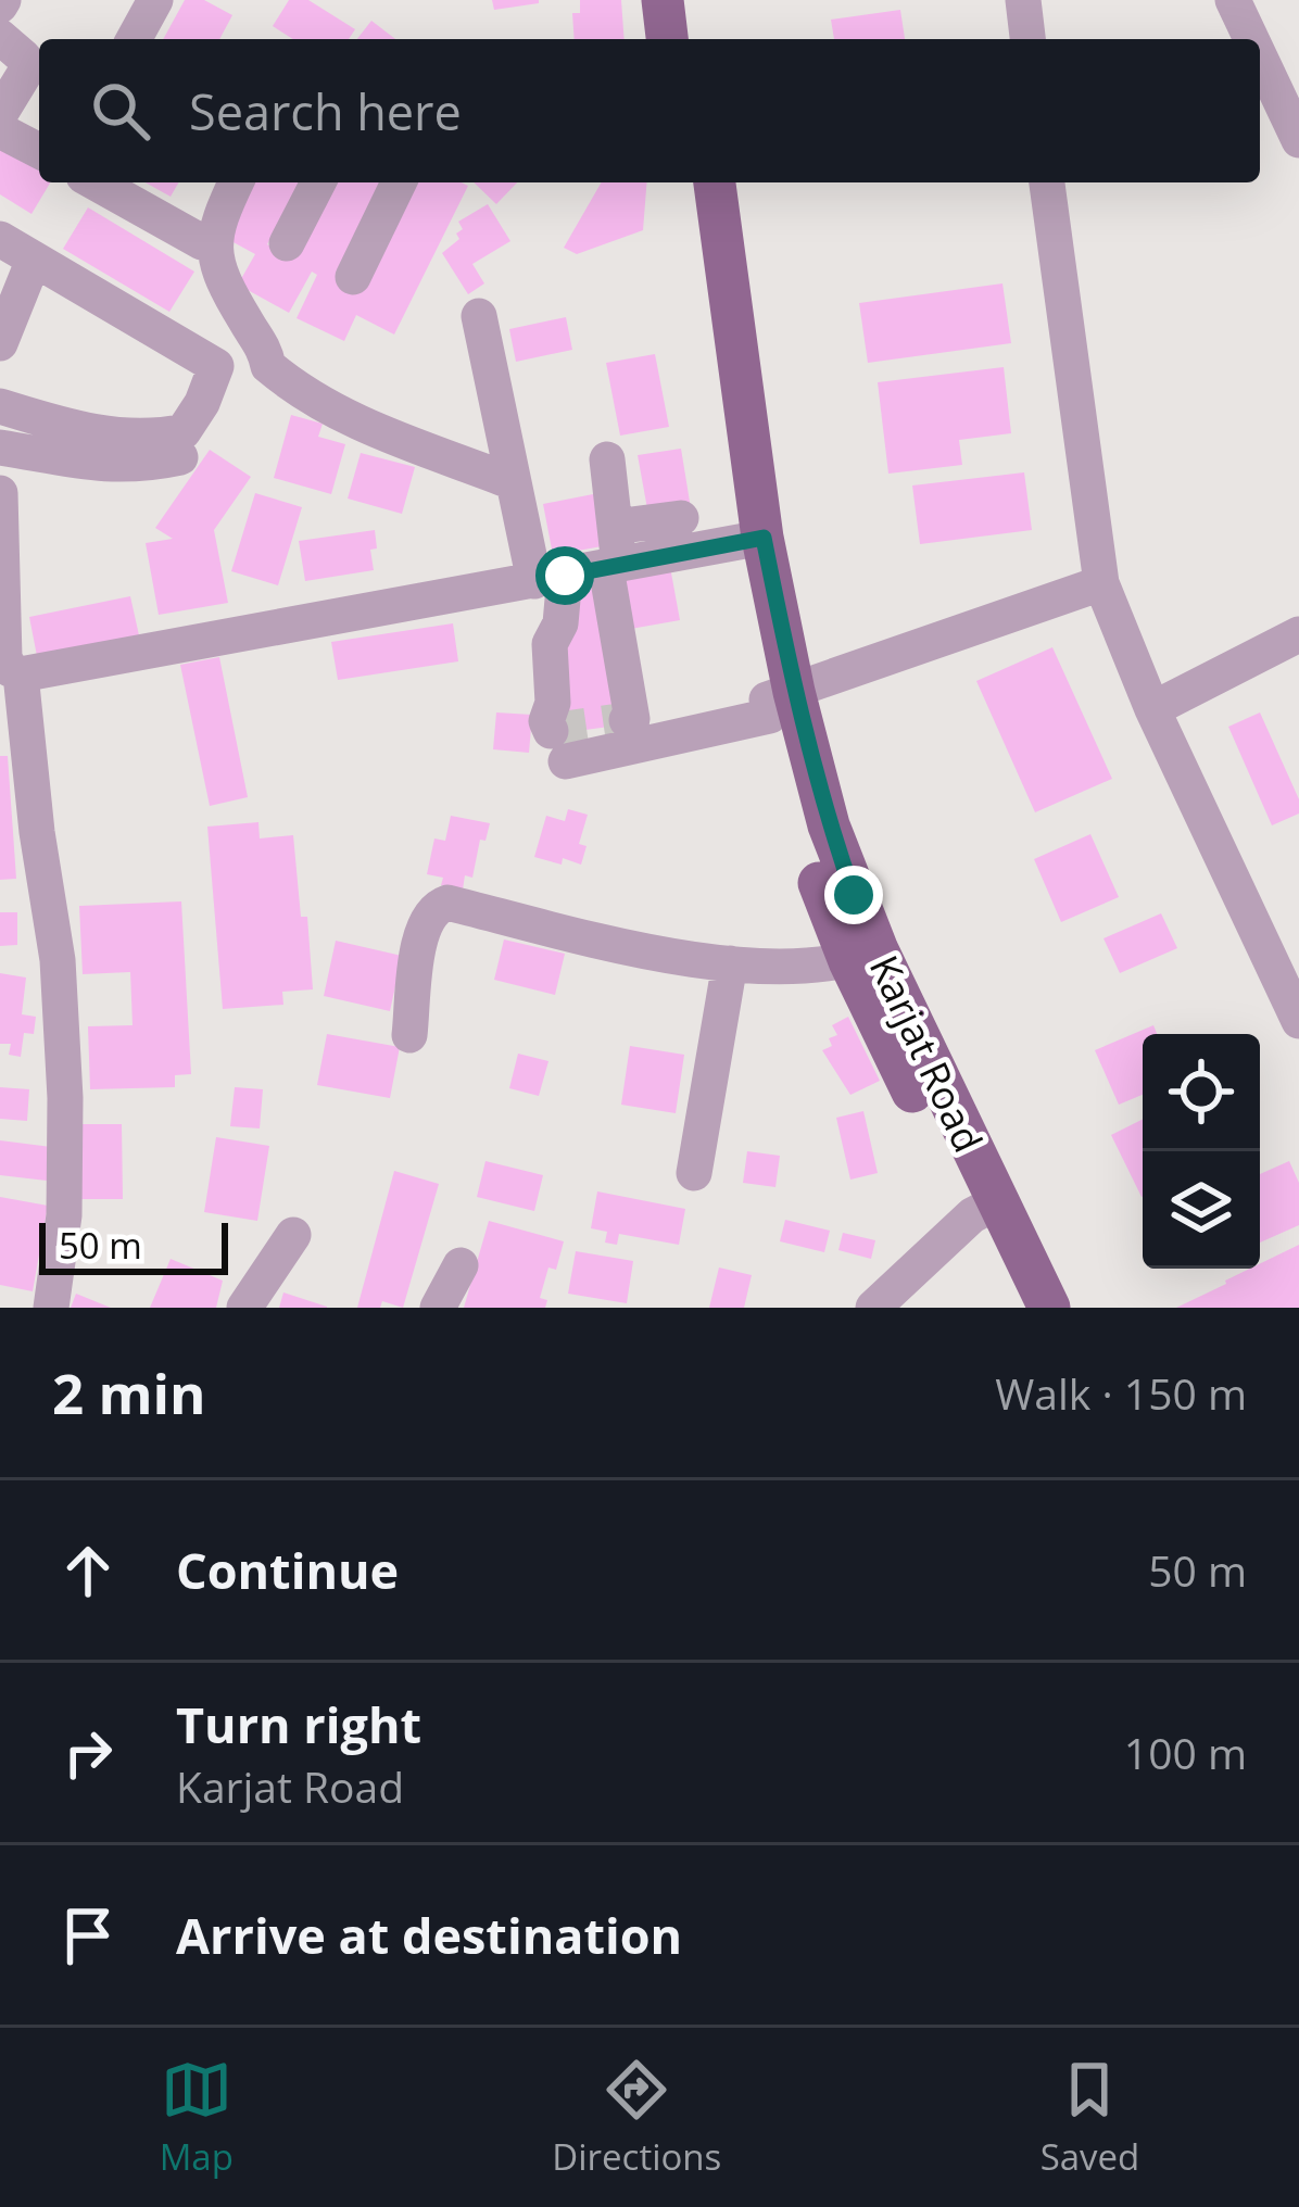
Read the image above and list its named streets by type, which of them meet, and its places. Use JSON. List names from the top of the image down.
{
  "streets": {
    "main road": ["Karjat Road"]
  },
  "scale_bar": "50 m",
  "page": {
    "search": "Search here",
    "scale": "50 m",
    "heading": ["2 min", "Walk · 150 m"],
    "list": [
      ["Continue", "50 m"],
      ["Turn right", "Karjat Road", "100 m"],
      "Arrive at destination"
    ],
    "nav": ["Map", "Directions", "Saved"]
  }
}
